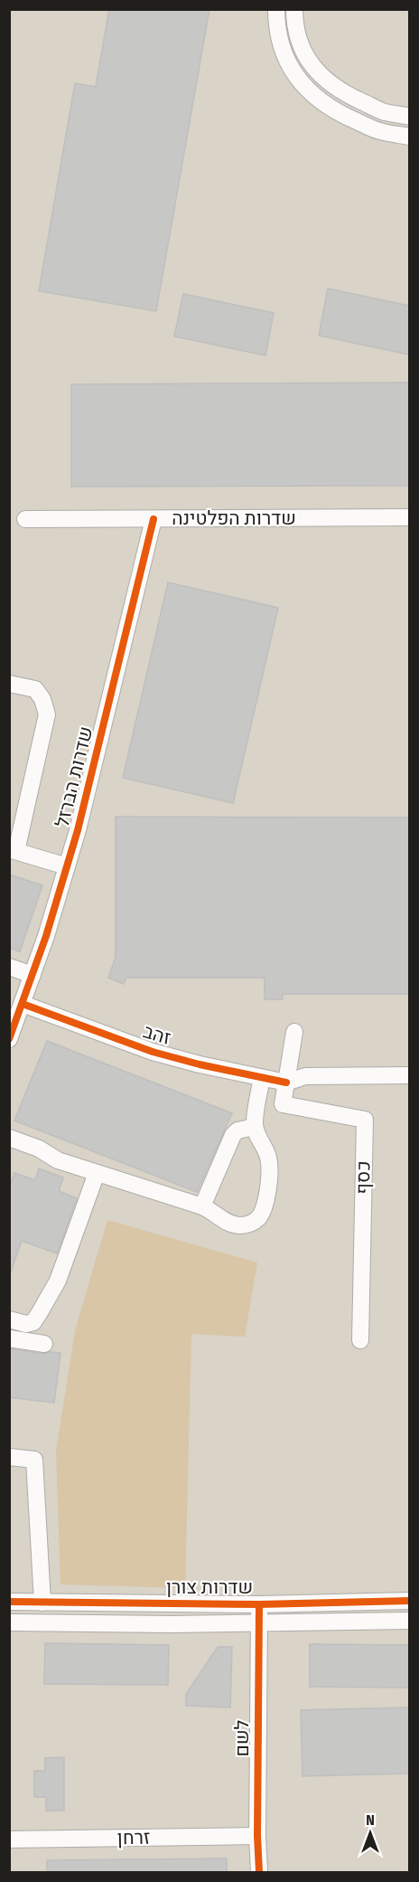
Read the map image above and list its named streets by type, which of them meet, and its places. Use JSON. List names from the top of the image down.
{
  "streets": {
    "street": [
      "שדרות הפלטינה",
      "שדרות הברזל",
      "זהב",
      "כסף",
      "שדרות צורן",
      "לשם",
      "זרחן"
    ]
  },
  "crossings": [
    ["שדרות הפלטינה", "שדרות הברזל"],
    ["שדרות הברזל", "זהב"],
    ["זהב", "כסף"],
    ["שדרות צורן", "לשם"],
    ["לשם", "זרחן"]
  ],
  "north": "top"
}
